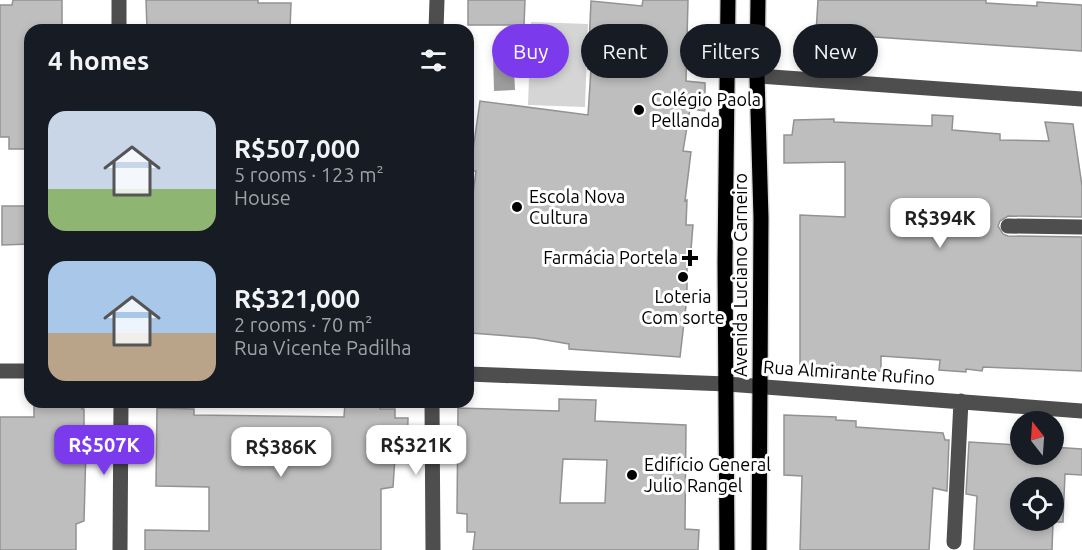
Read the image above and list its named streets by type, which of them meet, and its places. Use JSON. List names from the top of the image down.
{
  "streets": {
    "main road": ["Avenida Luciano Carneiro"],
    "street": ["Rua Almirante Rufino"]
  },
  "crossings": [
    ["Avenida Luciano Carneiro", "Rua Almirante Rufino"]
  ],
  "places": {
    "other": [
      "Colégio Paola Pellanda",
      "Escola Nova Cultura",
      "Loteria Com sorte",
      "Edifício General Julio Rangel"
    ],
    "health": ["Farmácia Portela"]
  },
  "north": "top",
  "page": {
    "chip": [
      "Buy",
      "Rent",
      "Filters",
      "New"
    ],
    "heading": "4 homes",
    "list": [
      {
        "name": "R$507,000",
        "note": "5 rooms · 123 m² · House"
      },
      {
        "name": "R$321,000",
        "note": "2 rooms · 70 m² · Rua Vicente Padilha"
      }
    ],
    "price": [
      "R$394K",
      "R$507K",
      "R$321K",
      "R$386K"
    ]
  }
}
